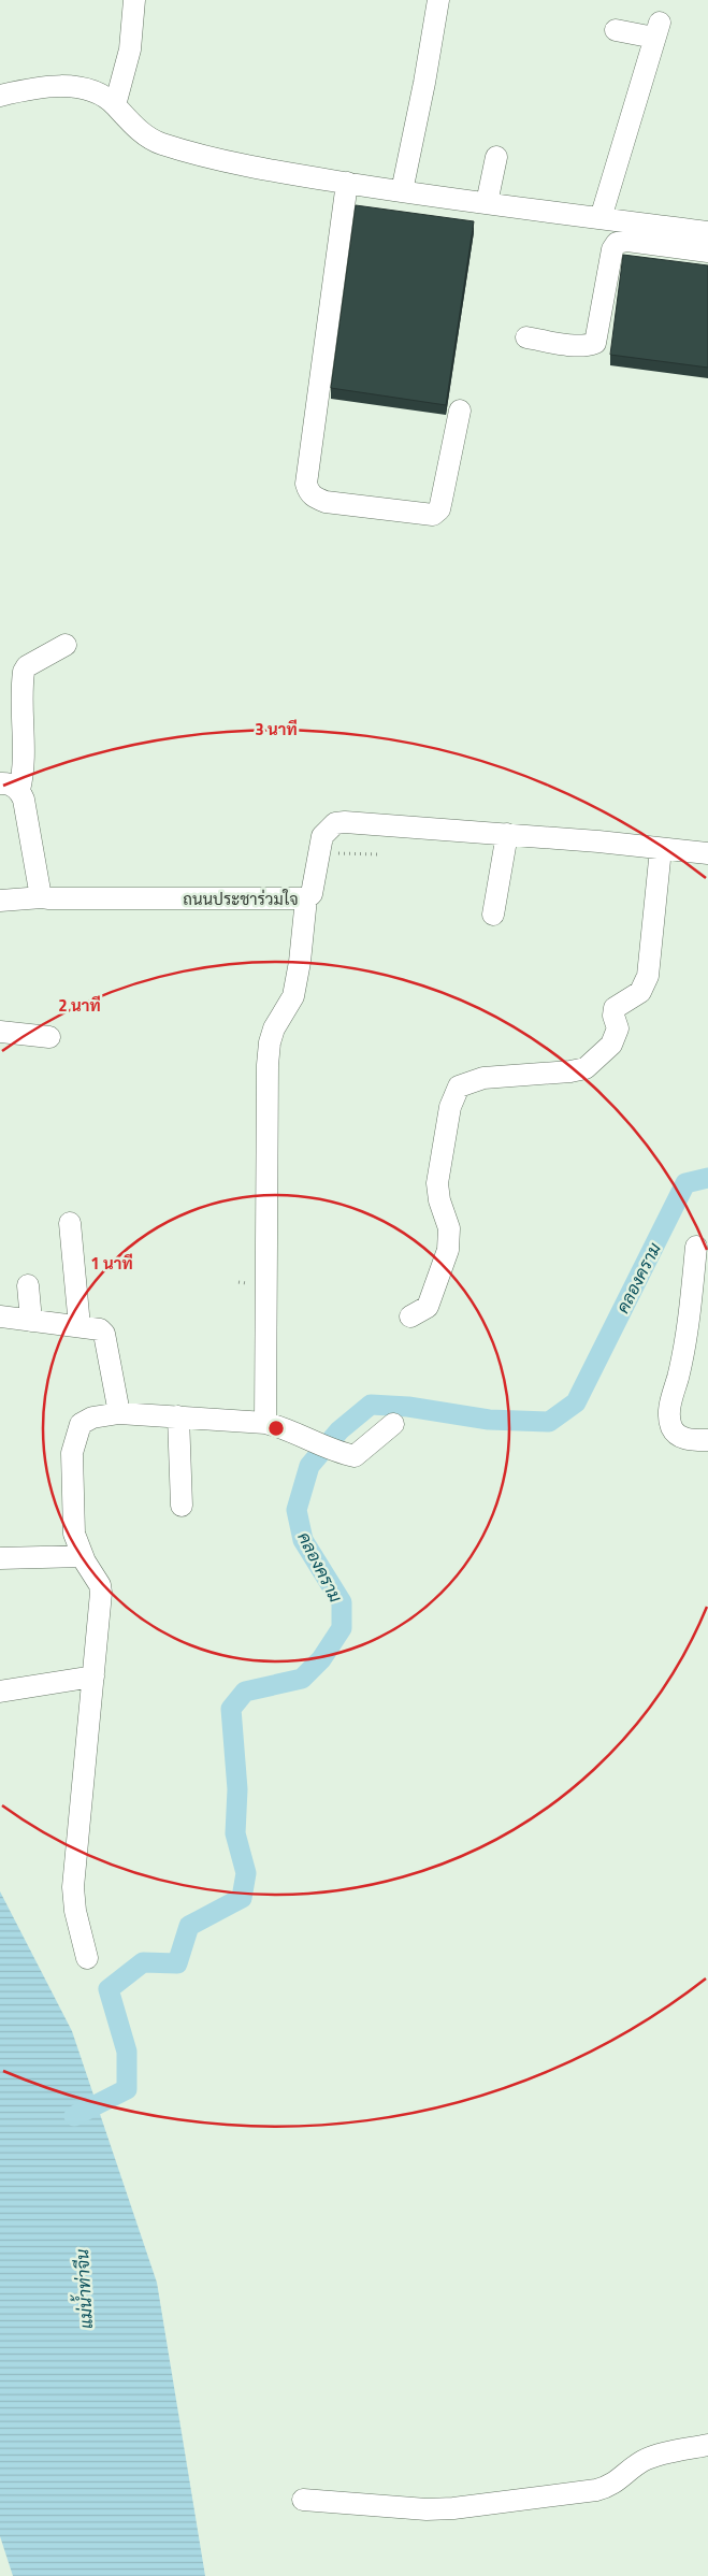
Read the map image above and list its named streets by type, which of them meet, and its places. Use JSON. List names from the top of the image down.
{
  "streets": {
    "street": ["ถนนประชาร่วมใจ"]
  },
  "water": ["คลองคราม", "แม่น้ำท่าจีน"],
  "rings": ["3 นาที", "2 นาที", "1 นาที"]
}
